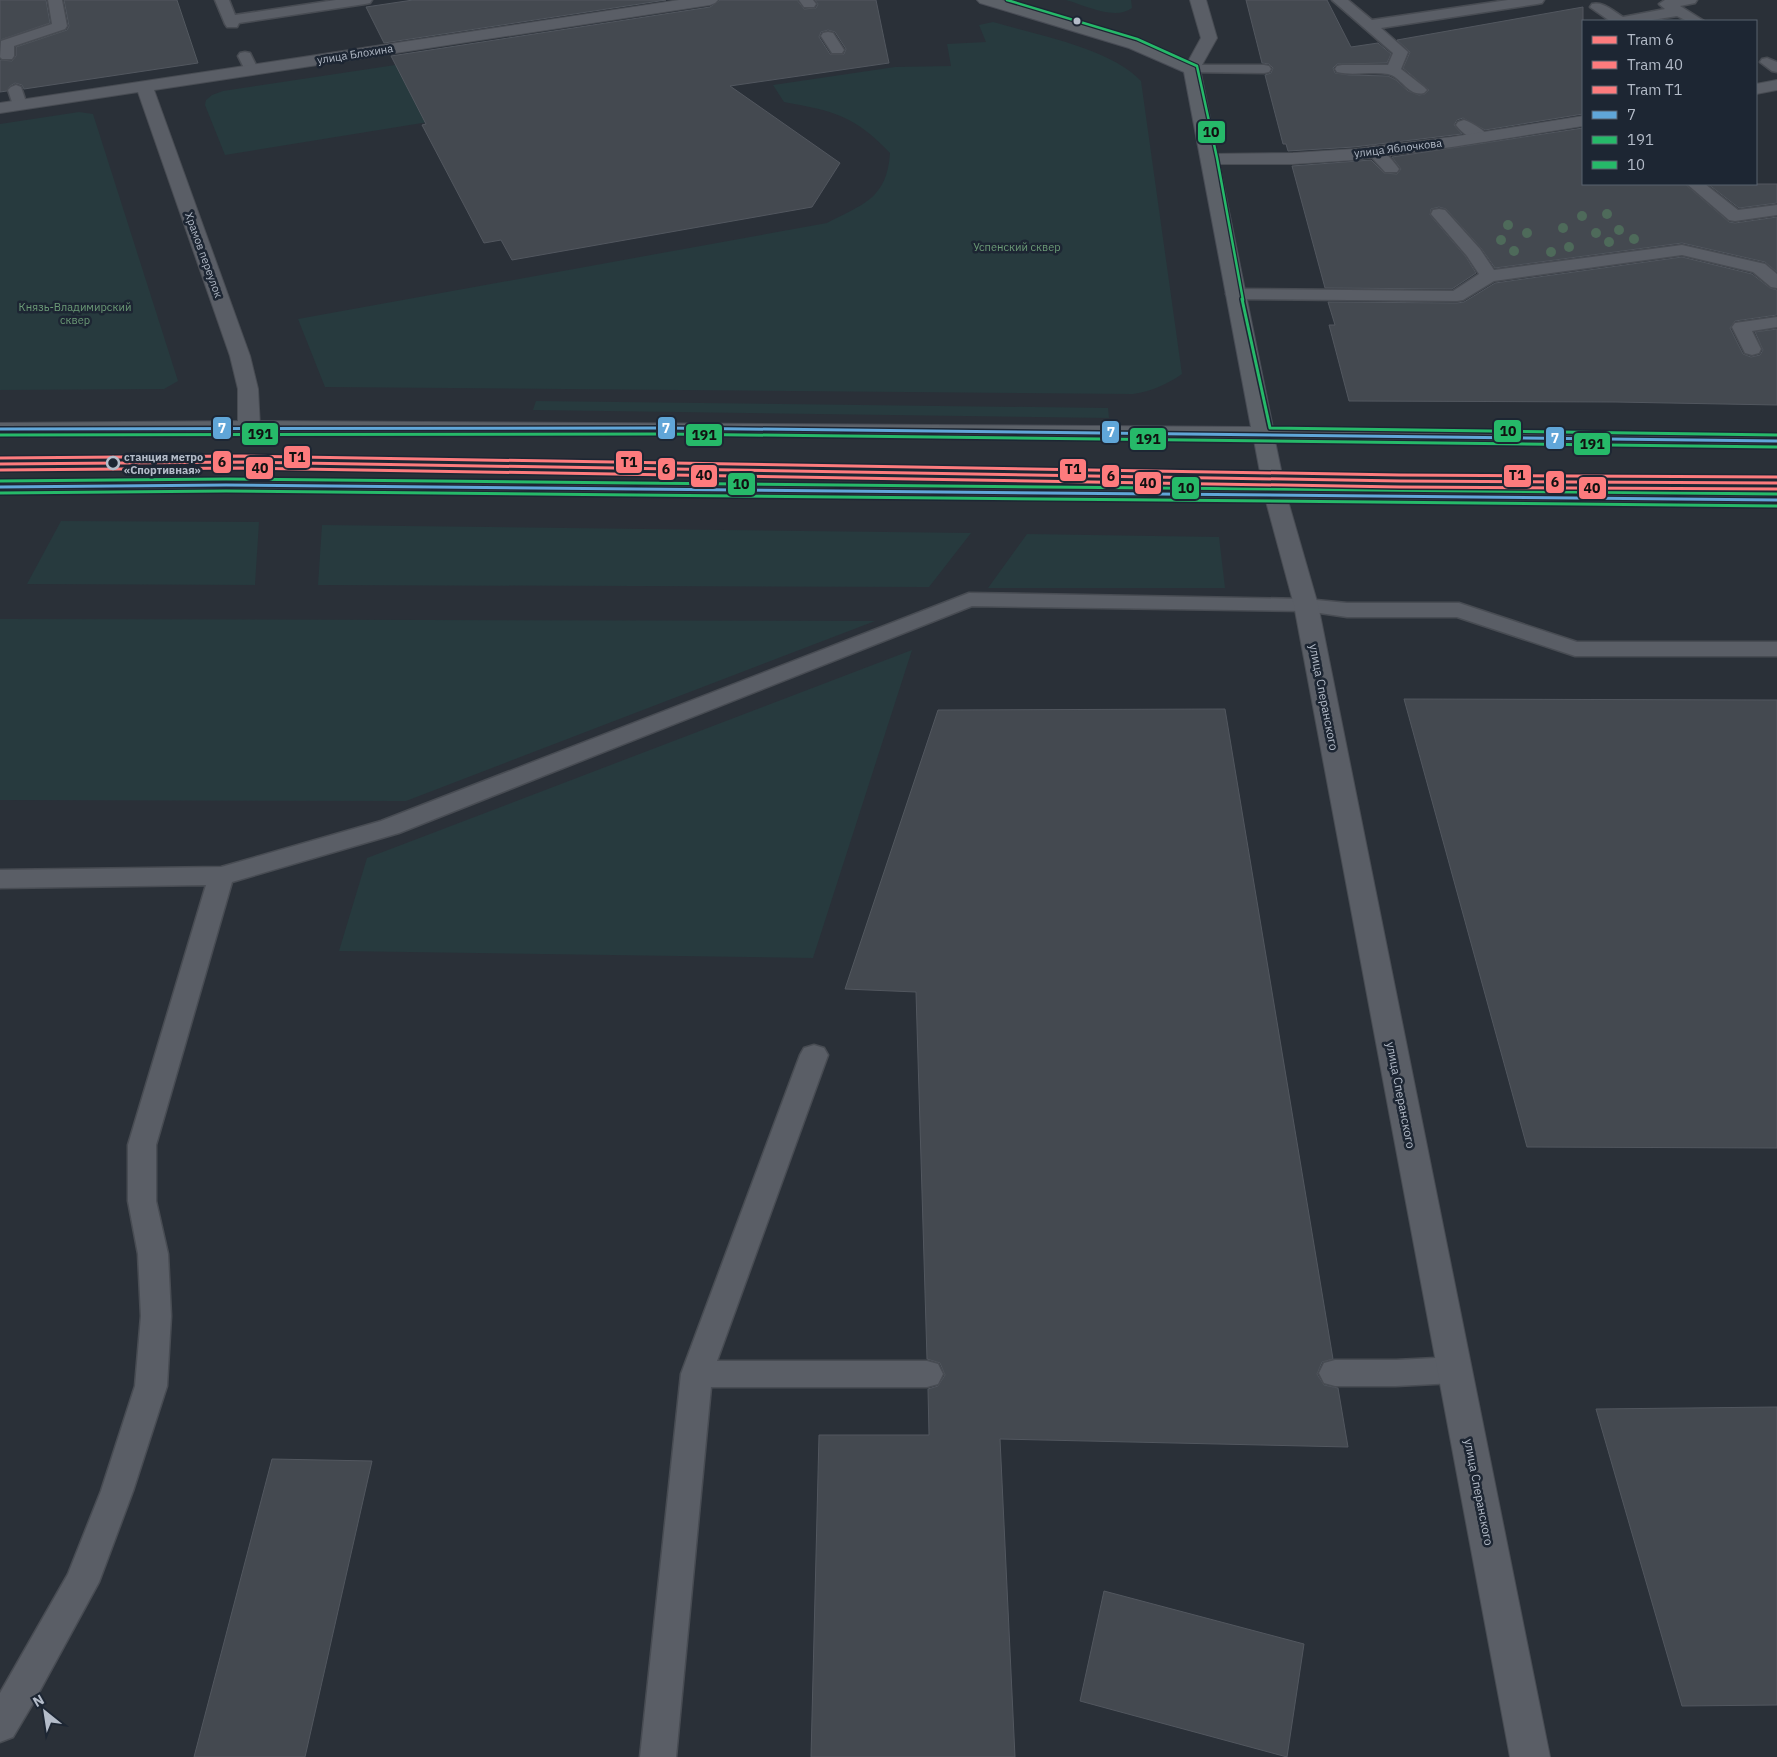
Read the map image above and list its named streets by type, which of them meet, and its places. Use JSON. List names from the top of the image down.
{
  "streets": {
    "main road": ["улица Сперанского"],
    "street": ["улица Блохина", "улица Яблочкова", "Храмов переулок"]
  },
  "crossings": [
    ["улица Блохина", "Храмов переулок"],
    ["улица Яблочкова", "улица Сперанского"]
  ],
  "parks": ["Успенский сквер", "Князь-Владимирский сквер"],
  "places": ["станция метро «Спортивная»"],
  "lines": [
    "transit line 10",
    "transit line 7",
    "transit line 191",
    "tram line Т1",
    "tram line 6",
    "tram line 40"
  ],
  "legend": [
    "Tram 6",
    "Tram 40",
    "Tram Т1",
    "7",
    "191",
    "10"
  ],
  "north": "top left"
}
